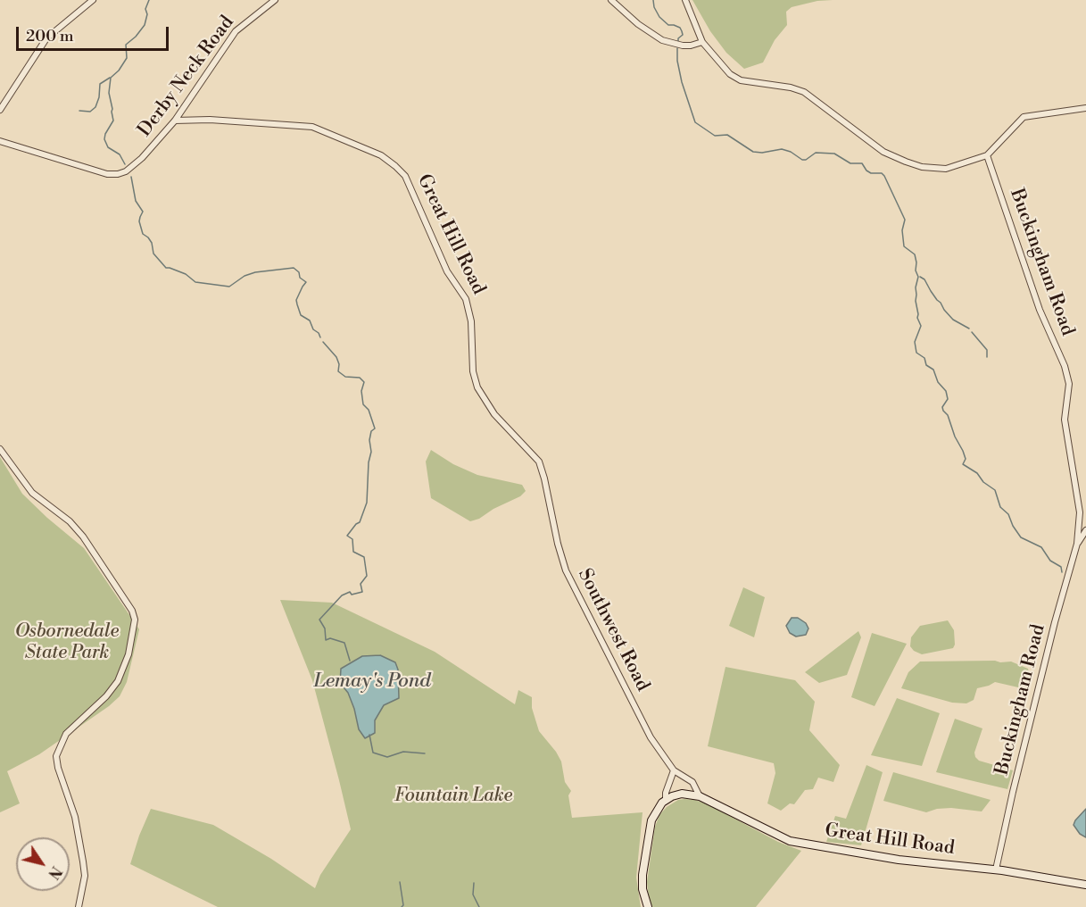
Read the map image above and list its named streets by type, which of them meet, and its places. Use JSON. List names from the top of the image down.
{
  "streets": {
    "main road": ["Great Hill Road"],
    "street": ["Derby Neck Road", "Buckingham Road", "Southwest Road"]
  },
  "crossings": [
    ["Derby Neck Road", "Great Hill Road"],
    ["Great Hill Road", "Buckingham Road"],
    ["Great Hill Road", "Southwest Road"]
  ],
  "water": ["Lemay's Pond"],
  "parks": ["Osbornedale State Park", "Fountain Lake"],
  "scale_bar": "200 m",
  "north": "bottom right"
}
